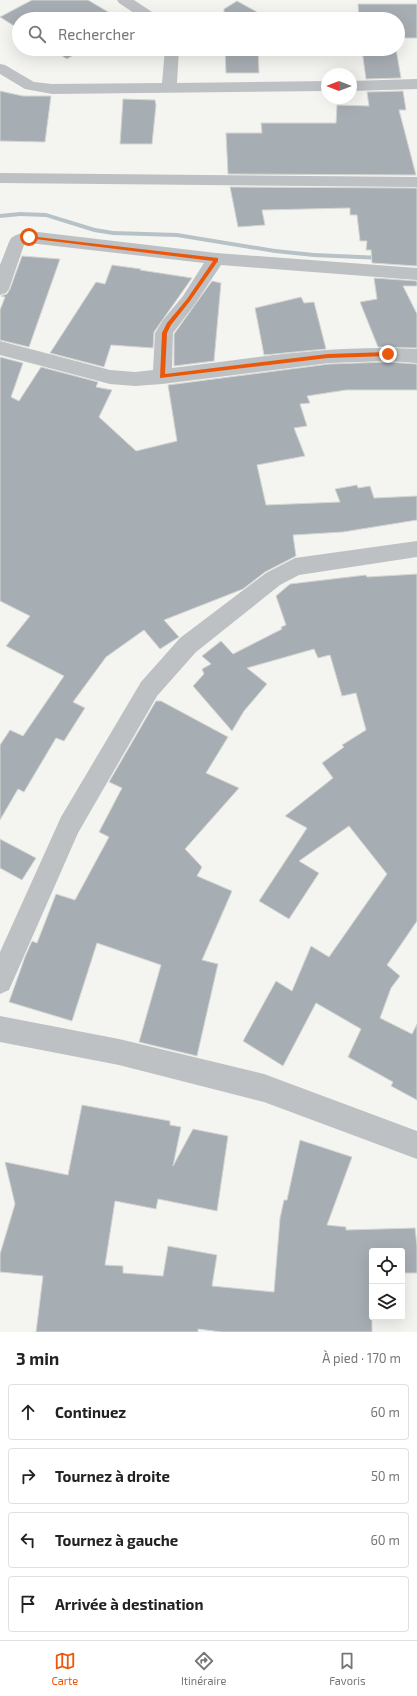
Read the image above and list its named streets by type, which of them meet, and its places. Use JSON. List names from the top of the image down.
{
  "north": "left",
  "page": {
    "search": "Rechercher",
    "heading": ["3 min", "À pied · 170 m"],
    "list": [
      ["Continuez", "60 m"],
      ["Tournez à droite", "50 m"],
      ["Tournez à gauche", "60 m"],
      "Arrivée à destination"
    ],
    "nav": ["Carte", "Itinéraire", "Favoris"]
  }
}
